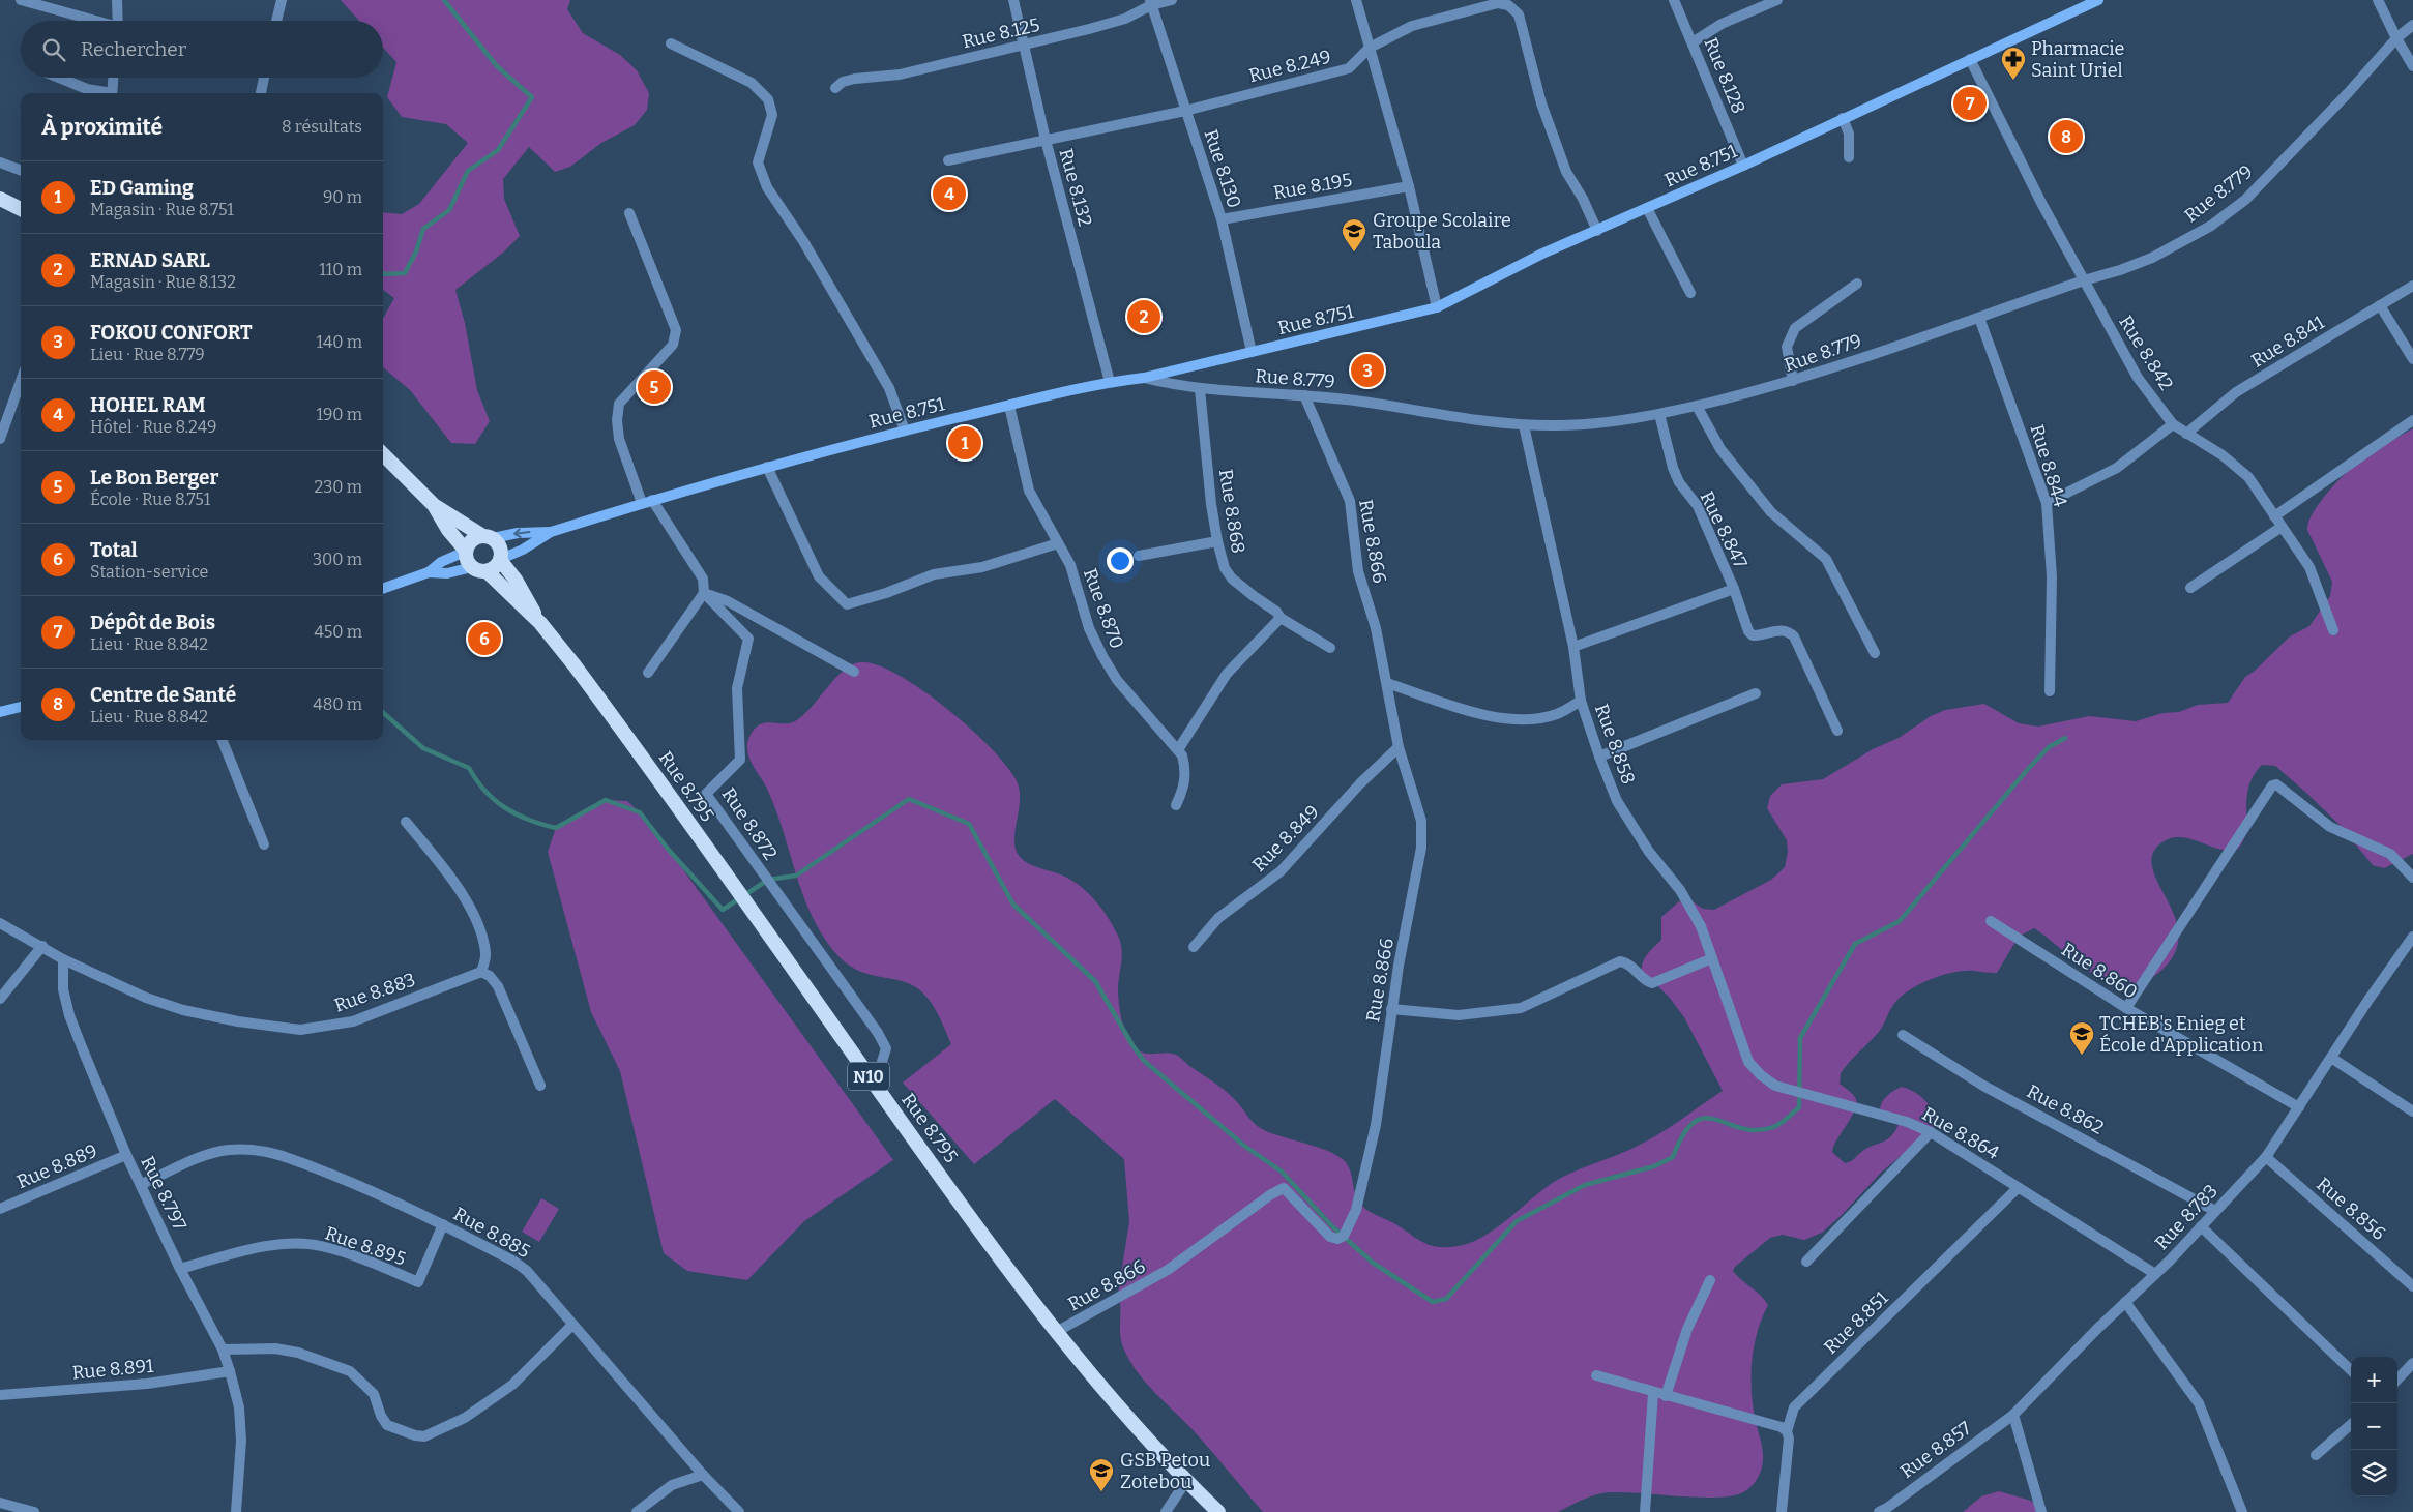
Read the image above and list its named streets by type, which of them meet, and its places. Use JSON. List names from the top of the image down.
{
  "streets": {
    "highway": ["Rue 8.795", "N10"],
    "main road": ["Rue 8.751"],
    "street": [
      "Rue 8.125",
      "Rue 8.249",
      "Rue 8.128",
      "Rue 8.130",
      "Rue 8.195",
      "Rue 8.132",
      "Rue 8.779",
      "Rue 8.841",
      "Rue 8.842",
      "Rue 8.844",
      "Rue 8.868",
      "Rue 8.847",
      "Rue 8.866",
      "Rue 8.870",
      "Rue 8.858",
      "Rue 8.872",
      "Rue 8.849",
      "Rue 8.860",
      "Rue 8.883",
      "Rue 8.862",
      "Rue 8.864",
      "Rue 8.889",
      "Rue 8.797",
      "Rue 8.856",
      "Rue 8.783",
      "Rue 8.885",
      "Rue 8.895",
      "Rue 8.851",
      "Rue 8.891",
      "Rue 8.857"
    ]
  },
  "crossings": [
    ["Rue 8.125", "Rue 8.130"],
    ["Rue 8.125", "Rue 8.132"],
    ["Rue 8.249", "Rue 8.751"],
    ["Rue 8.249", "Rue 8.130"],
    ["Rue 8.249", "Rue 8.132"],
    ["Rue 8.128", "Rue 8.751"],
    ["Rue 8.751", "Rue 8.130"],
    ["Rue 8.751", "Rue 8.132"],
    ["Rue 8.751", "Rue 8.779"],
    ["Rue 8.751", "Rue 8.842"],
    ["Rue 8.751", "Rue 8.870"],
    ["Rue 8.751", "Rue 8.795"],
    ["Rue 8.751", "Rue 8.872"],
    ["Rue 8.130", "Rue 8.195"],
    ["Rue 8.779", "Rue 8.842"],
    ["Rue 8.779", "Rue 8.844"],
    ["Rue 8.779", "Rue 8.868"],
    ["Rue 8.779", "Rue 8.847"],
    ["Rue 8.779", "Rue 8.866"],
    ["Rue 8.779", "Rue 8.858"],
    ["Rue 8.841", "Rue 8.842"],
    ["Rue 8.847", "Rue 8.858"],
    ["Rue 8.866", "Rue 8.795"],
    ["Rue 8.866", "Rue 8.849"],
    ["Rue 8.858", "Rue 8.864"],
    ["Rue 8.795", "Rue 8.872"],
    ["Rue 8.860", "Rue 8.783"],
    ["Rue 8.883", "Rue 8.797"],
    ["Rue 8.862", "Rue 8.783"],
    ["Rue 8.864", "Rue 8.783"],
    ["Rue 8.864", "Rue 8.851"],
    ["Rue 8.889", "Rue 8.797"],
    ["Rue 8.797", "Rue 8.885"],
    ["Rue 8.797", "Rue 8.895"],
    ["Rue 8.797", "Rue 8.891"],
    ["Rue 8.856", "Rue 8.783"],
    ["Rue 8.783", "Rue 8.857"],
    ["Rue 8.885", "Rue 8.895"]
  ],
  "places": {
    "pharmacy": ["Pharmacie Saint Uriel"],
    "school or university": ["Groupe Scolaire Taboula", "TCHEB's Enieg et École d'Application", "GSB Petou Zotebou"]
  },
  "page": {
    "search": "Rechercher",
    "pins": [
      "7",
      "8",
      "4",
      "2",
      "3",
      "5",
      "1",
      "6"
    ],
    "heading": ["À proximité", "8 résultats"],
    "list": [
      {
        "mark": "1",
        "name": "ED Gaming",
        "note": "Magasin · Rue 8.751",
        "value": "90 m"
      },
      {
        "mark": "2",
        "name": "ERNAD SARL",
        "note": "Magasin · Rue 8.132",
        "value": "110 m"
      },
      {
        "mark": "3",
        "name": "FOKOU CONFORT",
        "note": "Lieu · Rue 8.779",
        "value": "140 m"
      },
      {
        "mark": "4",
        "name": "HOHEL RAM",
        "note": "Hôtel · Rue 8.249",
        "value": "190 m"
      },
      {
        "mark": "5",
        "name": "Le Bon Berger",
        "note": "École · Rue 8.751",
        "value": "230 m"
      },
      {
        "mark": "6",
        "name": "Total",
        "note": "Station-service",
        "value": "300 m"
      },
      {
        "mark": "7",
        "name": "Dépôt de Bois",
        "note": "Lieu · Rue 8.842",
        "value": "450 m"
      },
      {
        "mark": "8",
        "name": "Centre de Santé",
        "note": "Lieu · Rue 8.842",
        "value": "480 m"
      }
    ],
    "map_buttons": ["+", "−"]
  }
}
